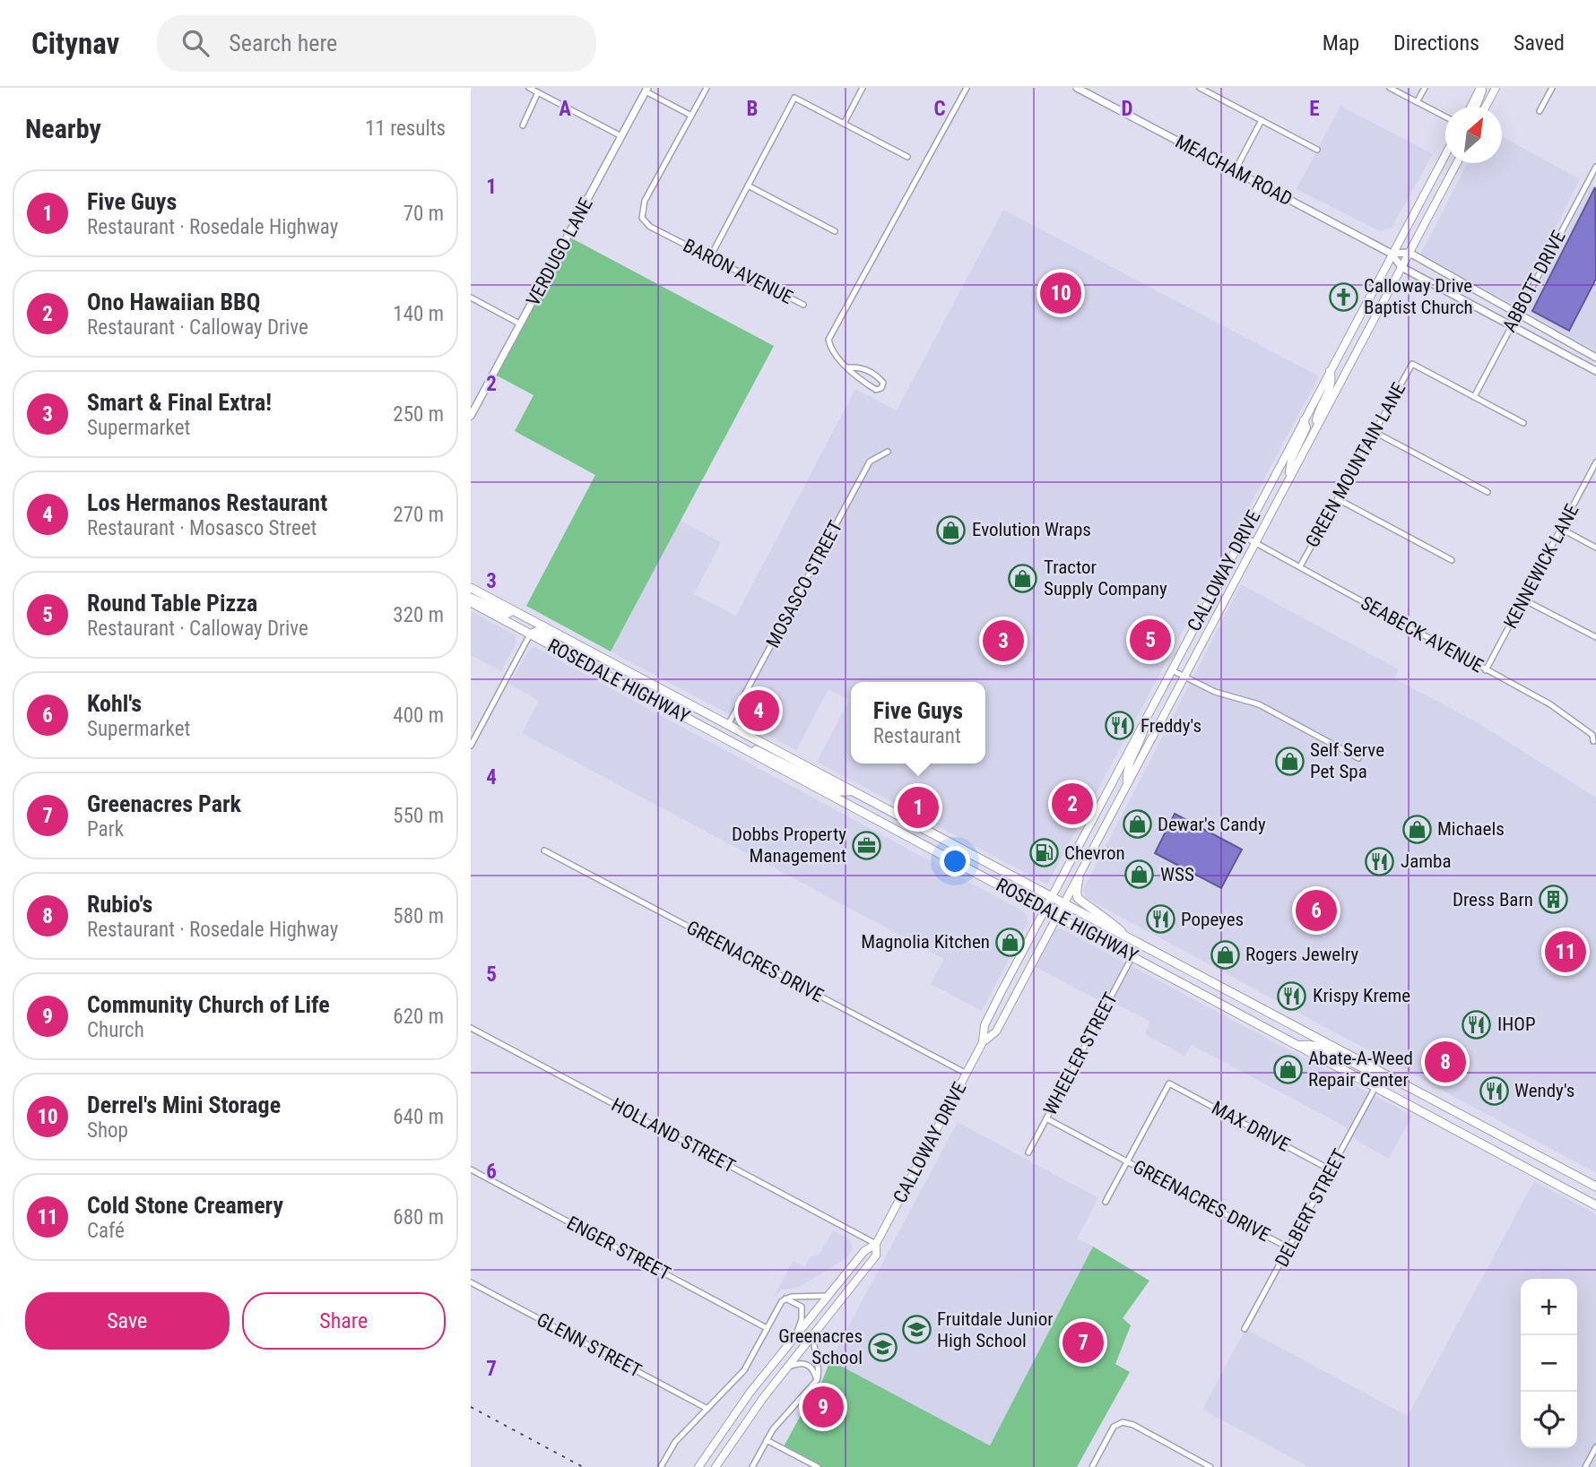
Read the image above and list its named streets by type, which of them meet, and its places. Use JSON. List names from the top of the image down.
{
  "streets": {
    "main road": ["CALLOWAY DRIVE", "ROSEDALE HIGHWAY"],
    "street": [
      "MEACHAM ROAD",
      "VERDUGO LANE",
      "BARON AVENUE",
      "ABBOTT DRIVE",
      "GREEN MOUNTAIN LANE",
      "KENNEWICK LANE",
      "MOSASCO STREET",
      "SEABECK AVENUE",
      "GREENACRES DRIVE",
      "WHEELER STREET",
      "MAX DRIVE",
      "HOLLAND STREET",
      "DELBERT STREET",
      "ENGER STREET",
      "GLENN STREET"
    ]
  },
  "crossings": [
    ["MEACHAM ROAD", "ABBOTT DRIVE"],
    ["MEACHAM ROAD", "CALLOWAY DRIVE"],
    ["ABBOTT DRIVE", "GREEN MOUNTAIN LANE"],
    ["GREEN MOUNTAIN LANE", "SEABECK AVENUE"],
    ["KENNEWICK LANE", "SEABECK AVENUE"],
    ["CALLOWAY DRIVE", "SEABECK AVENUE"],
    ["CALLOWAY DRIVE", "ROSEDALE HIGHWAY"],
    ["CALLOWAY DRIVE", "GREENACRES DRIVE"],
    ["CALLOWAY DRIVE", "HOLLAND STREET"],
    ["MOSASCO STREET", "ROSEDALE HIGHWAY"],
    ["ROSEDALE HIGHWAY", "WHEELER STREET"],
    ["ROSEDALE HIGHWAY", "DELBERT STREET"],
    ["GREENACRES DRIVE", "WHEELER STREET"],
    ["GREENACRES DRIVE", "MAX DRIVE"],
    ["GREENACRES DRIVE", "DELBERT STREET"],
    ["MAX DRIVE", "DELBERT STREET"]
  ],
  "places": {
    "church": ["Calloway Drive Baptist Church"],
    "shop": [
      "Evolution Wraps",
      "Tractor Supply Company",
      "Self Serve Pet Spa",
      "Dewar's Candy",
      "Michaels",
      "WSS",
      "Magnolia Kitchen",
      "Rogers Jewelry",
      "Abate-A-Weed Repair Center"
    ],
    "restaurant": [
      "Freddy's",
      "Jamba",
      "Popeyes",
      "Krispy Kreme",
      "IHOP",
      "Wendy's"
    ],
    "office": ["Dobbs Property Management"],
    "fuel station": ["Chevron"],
    "building": ["Dress Barn"],
    "school or university": ["Fruitdale Junior High School", "Greenacres School"]
  },
  "north": "top right",
  "page": {
    "header": "Citynav",
    "search": "Search here",
    "nav": ["Map", "Directions", "Saved"],
    "heading": ["Nearby", "11 results"],
    "list": [
      {
        "mark": "1",
        "name": "Five Guys",
        "note": "Restaurant · Rosedale Highway",
        "value": "70 m"
      },
      {
        "mark": "2",
        "name": "Ono Hawaiian BBQ",
        "note": "Restaurant · Calloway Drive",
        "value": "140 m"
      },
      {
        "mark": "3",
        "name": "Smart & Final Extra!",
        "note": "Supermarket",
        "value": "250 m"
      },
      {
        "mark": "4",
        "name": "Los Hermanos Restaurant",
        "note": "Restaurant · Mosasco Street",
        "value": "270 m"
      },
      {
        "mark": "5",
        "name": "Round Table Pizza",
        "note": "Restaurant · Calloway Drive",
        "value": "320 m"
      },
      {
        "mark": "6",
        "name": "Kohl's",
        "note": "Supermarket",
        "value": "400 m"
      },
      {
        "mark": "7",
        "name": "Greenacres Park",
        "note": "Park",
        "value": "550 m"
      },
      {
        "mark": "8",
        "name": "Rubio's",
        "note": "Restaurant · Rosedale Highway",
        "value": "580 m"
      },
      {
        "mark": "9",
        "name": "Community Church of Life",
        "note": "Church",
        "value": "620 m"
      },
      {
        "mark": "10",
        "name": "Derrel's Mini Storage",
        "note": "Shop",
        "value": "640 m"
      },
      {
        "mark": "11",
        "name": "Cold Stone Creamery",
        "note": "Café",
        "value": "680 m"
      }
    ],
    "pins": [
      "10",
      "5",
      "3",
      "4",
      "2",
      "1",
      "6",
      "11",
      "8",
      "7",
      "9"
    ],
    "popup": ["Five Guys", "Restaurant"],
    "buttons": ["Save", "Share"],
    "map_buttons": ["+", "−"]
  },
  "grid": {
    "columns": [
      "A",
      "B",
      "C",
      "D",
      "E"
    ],
    "rows": [
      "1",
      "2",
      "3",
      "4",
      "5",
      "6",
      "7"
    ]
  }
}
